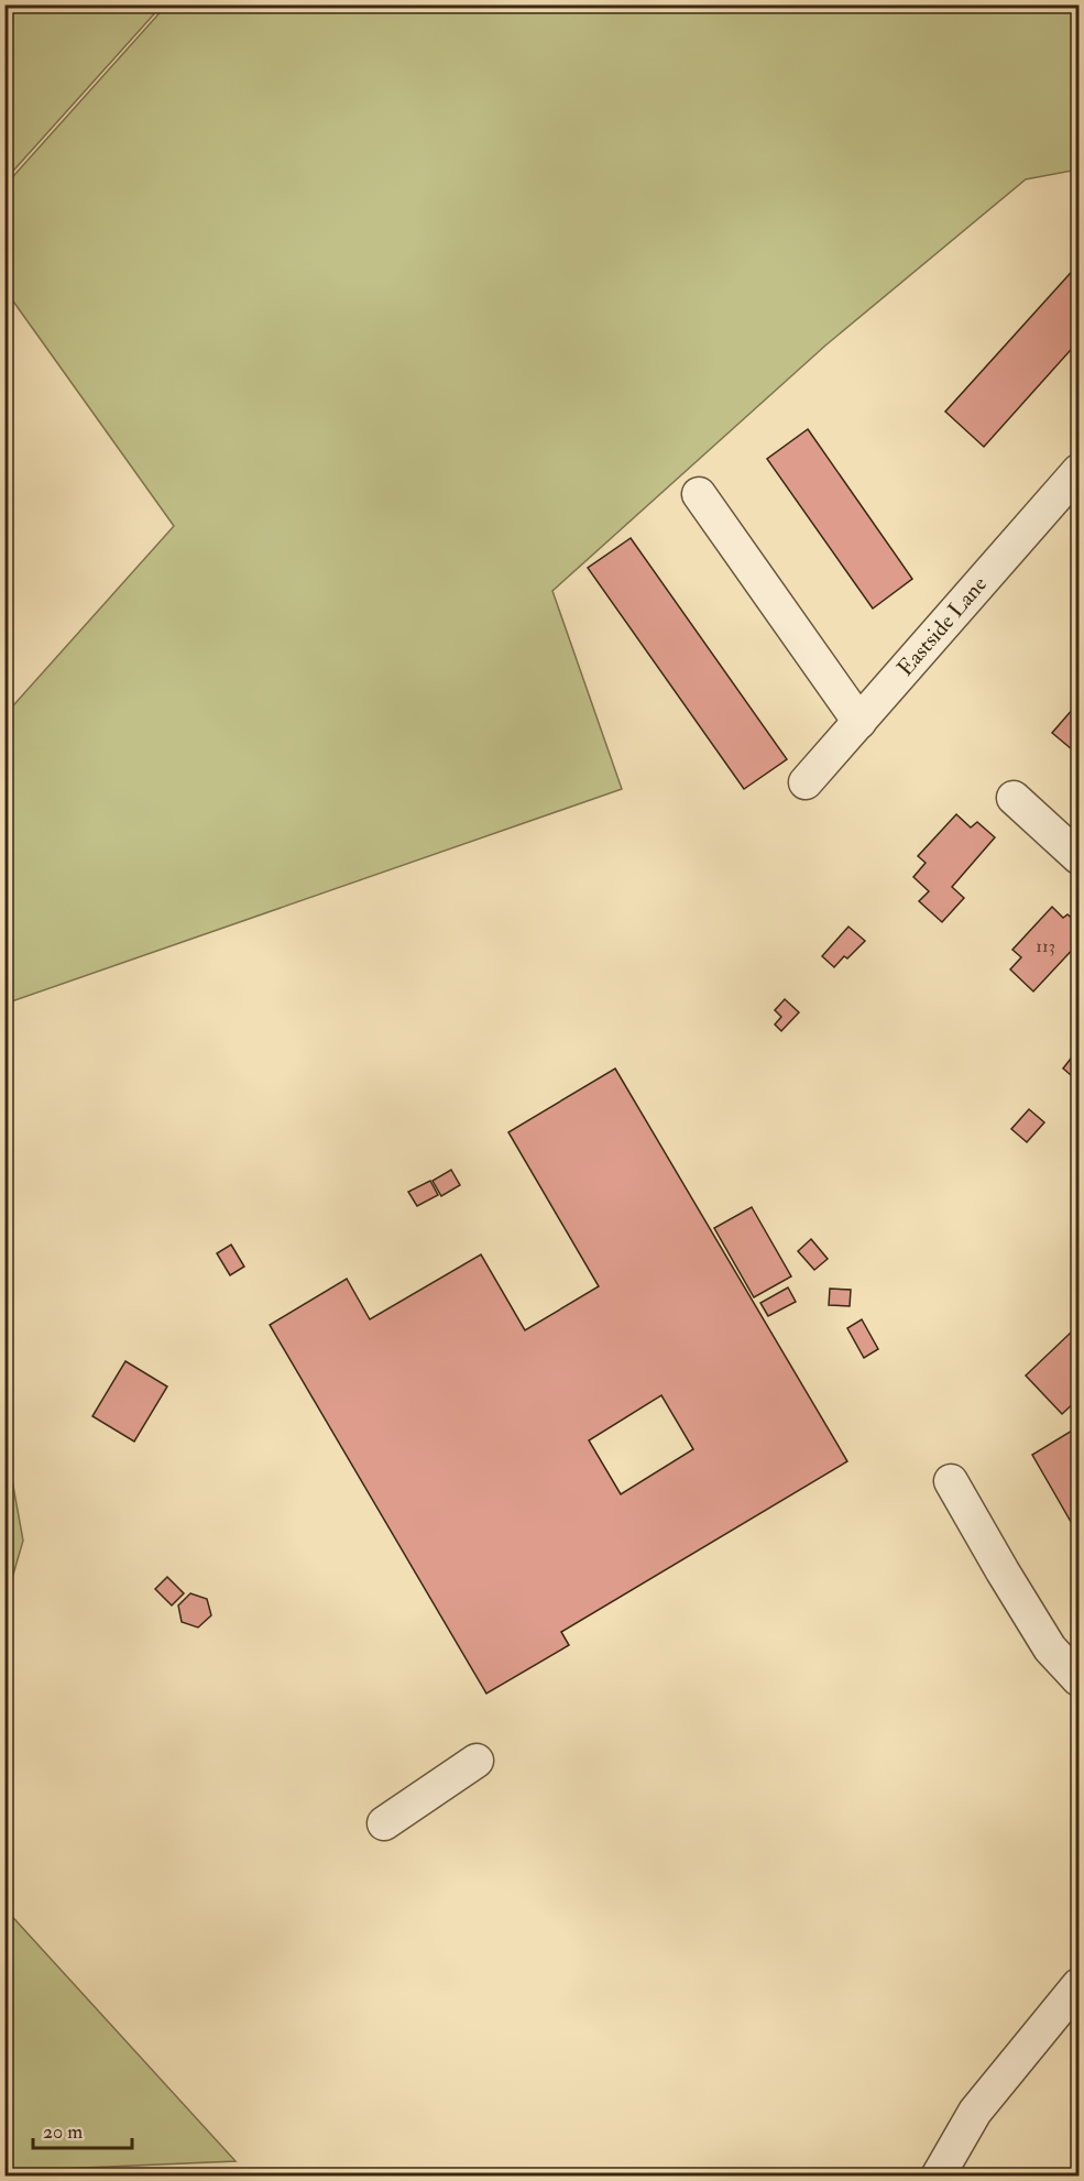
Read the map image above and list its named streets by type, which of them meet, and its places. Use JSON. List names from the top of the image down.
{
  "streets": {
    "street": ["Eastside Lane"]
  },
  "house_numbers": ["113"],
  "scale_bar": "20 m"
}
